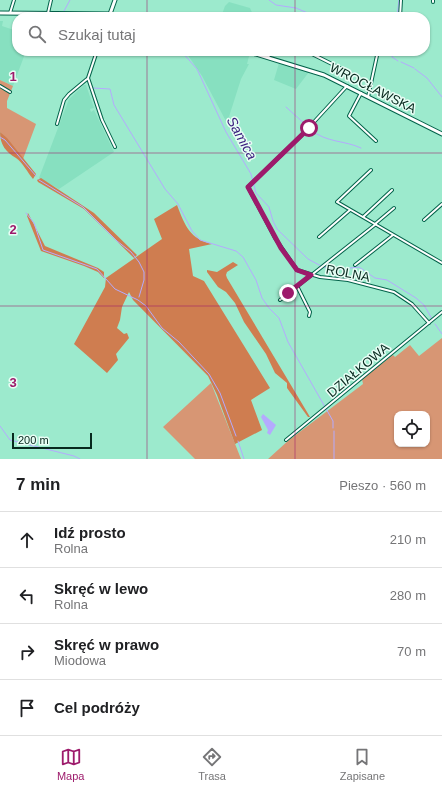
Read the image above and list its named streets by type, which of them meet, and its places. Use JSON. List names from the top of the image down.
{
  "streets": {
    "main road": ["WROCŁAWSKA"],
    "street": ["ROLNA", "DZIAŁKOWA"]
  },
  "crossings": [
    ["WROCŁAWSKA", "ROLNA"],
    ["ROLNA", "DZIAŁKOWA"]
  ],
  "water": ["Samica"],
  "scale_bar": "200 m",
  "page": {
    "search": "Szukaj tutaj",
    "scale": "200 m",
    "heading": ["7 min", "Pieszo · 560 m"],
    "list": [
      ["Idź prosto", "Rolna", "210 m"],
      ["Skręć w lewo", "Rolna", "280 m"],
      ["Skręć w prawo", "Miodowa", "70 m"],
      "Cel podróży"
    ],
    "nav": ["Mapa", "Trasa", "Zapisane"]
  },
  "grid": {
    "rows": ["1", "2", "3"]
  }
}
